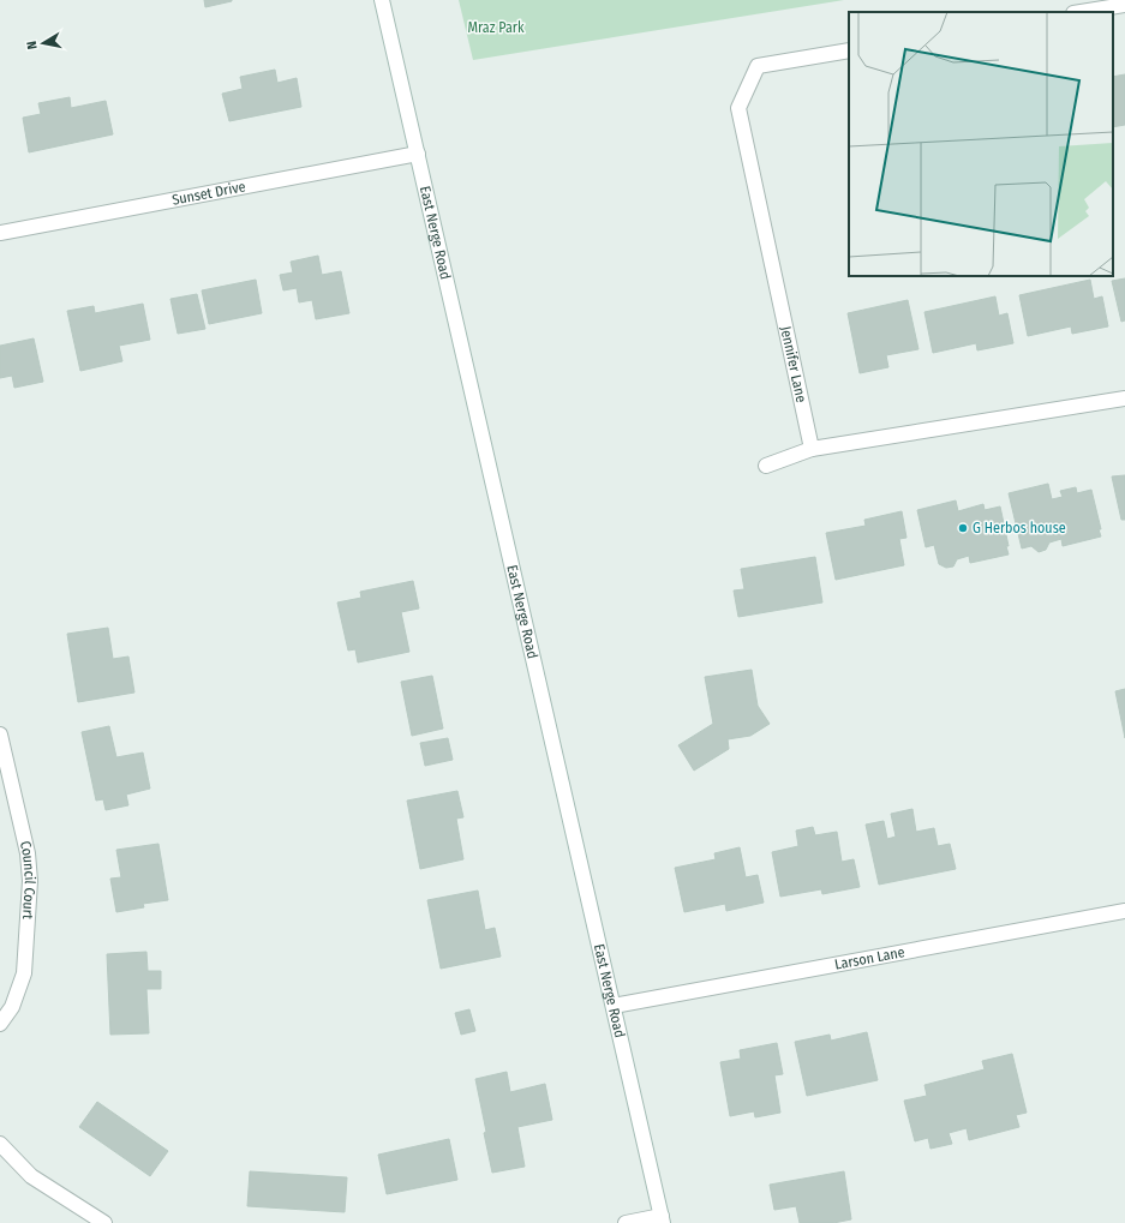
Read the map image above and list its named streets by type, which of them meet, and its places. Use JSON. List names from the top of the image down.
{
  "streets": {
    "street": [
      "Sunset Drive",
      "East Nerge Road",
      "Jennifer Lane",
      "Council Court",
      "Larson Lane"
    ]
  },
  "crossings": [
    ["Sunset Drive", "East Nerge Road"],
    ["East Nerge Road", "Larson Lane"]
  ],
  "parks": ["Mraz Park"],
  "places": ["G Herbos house"],
  "north": "left"
}
